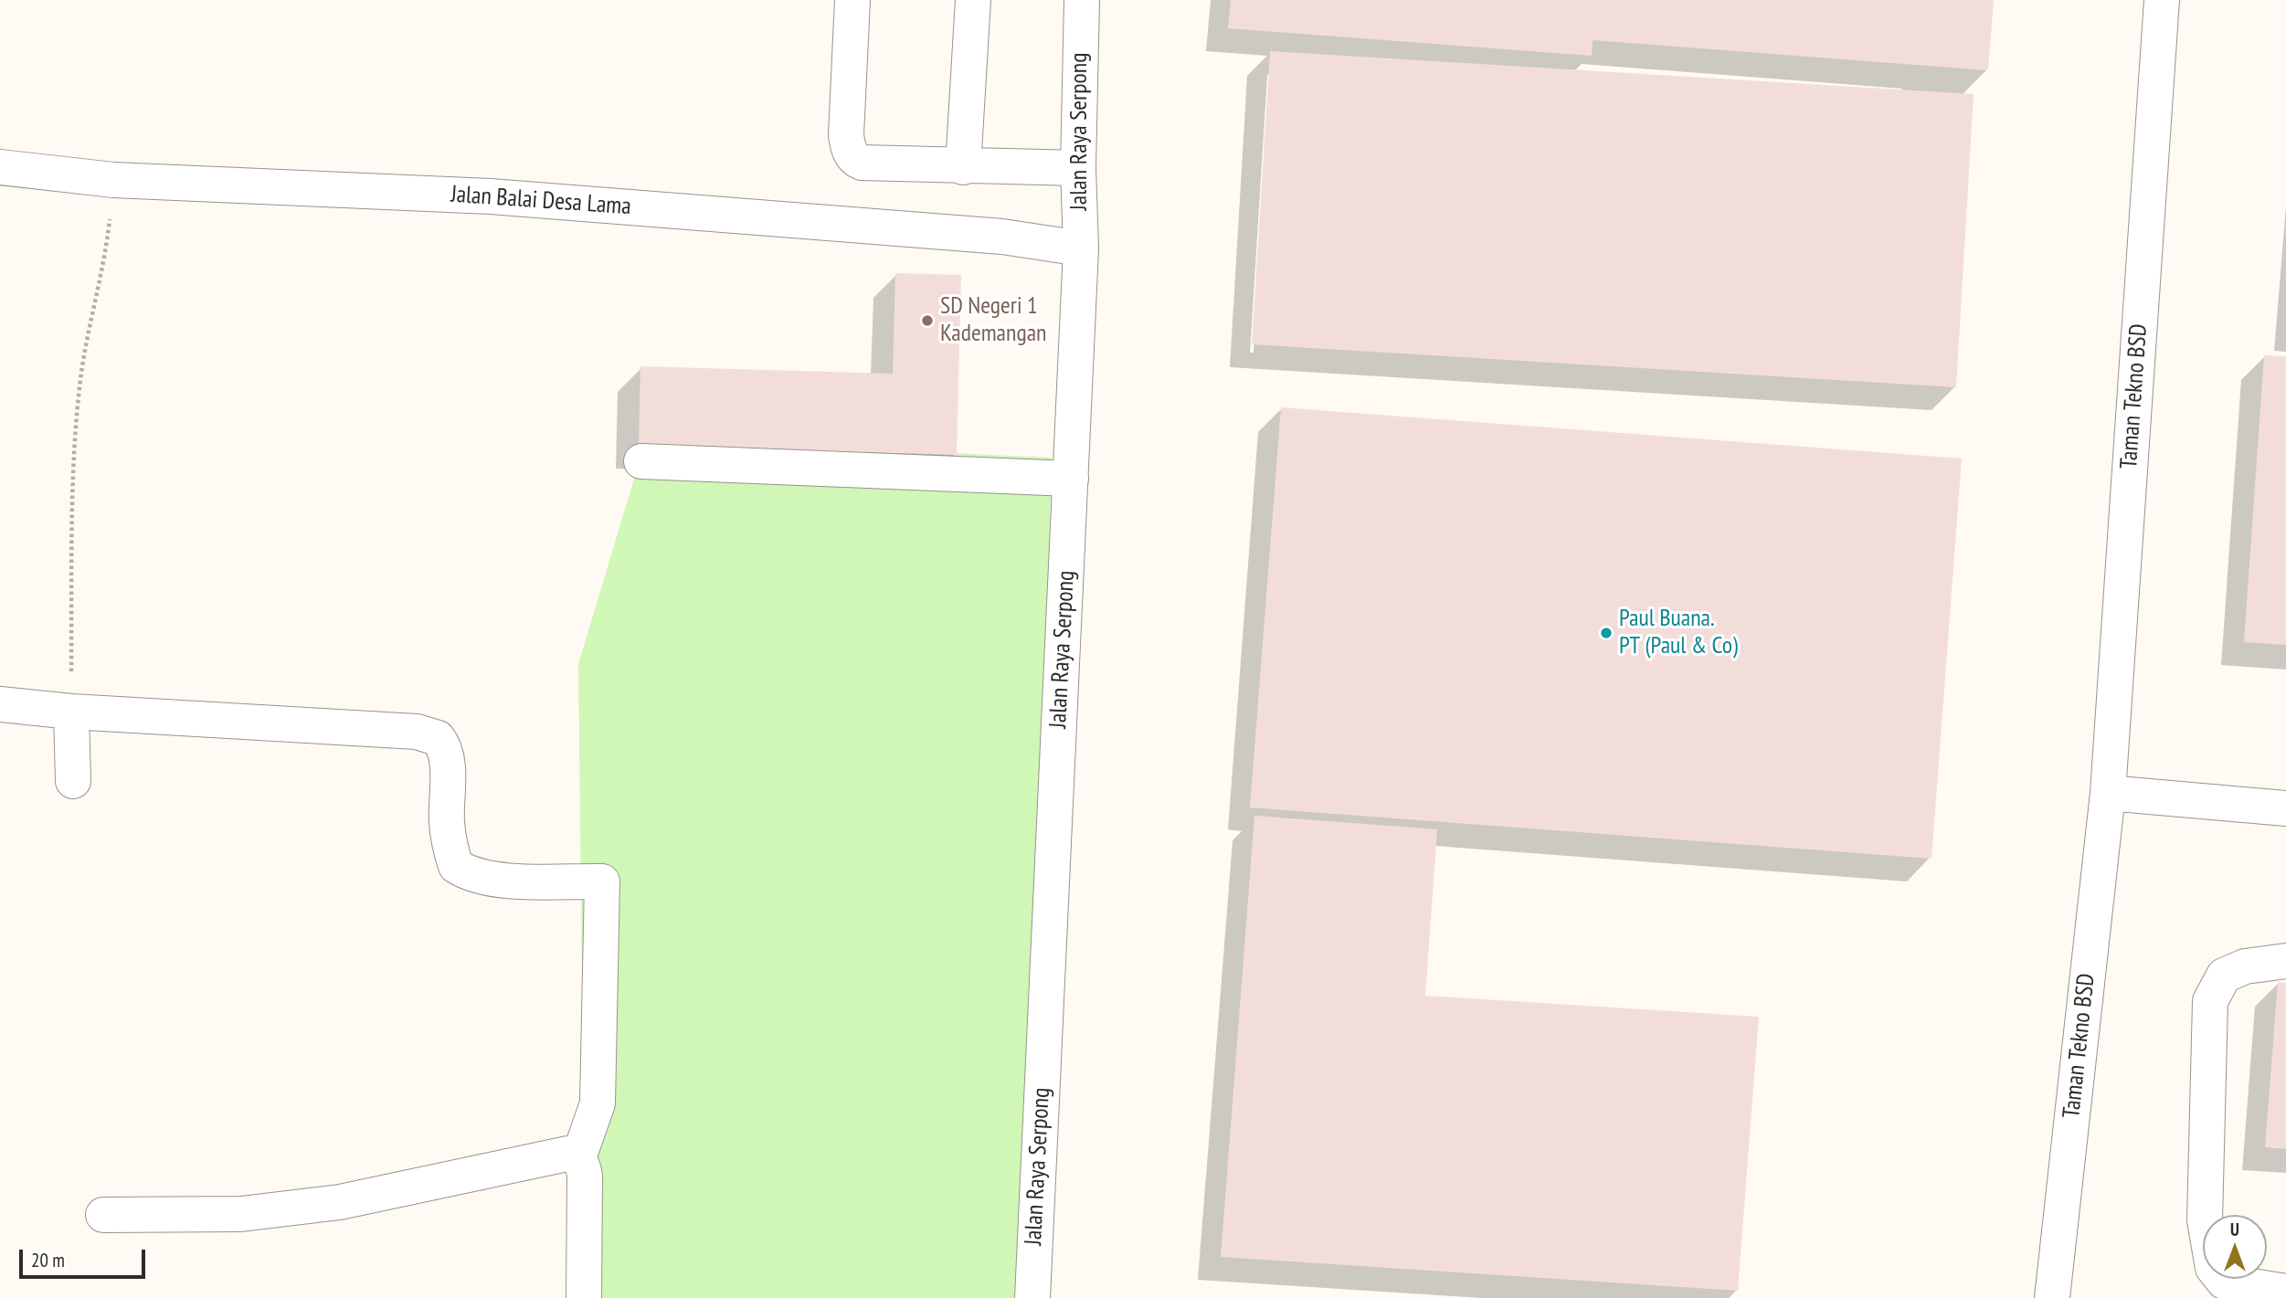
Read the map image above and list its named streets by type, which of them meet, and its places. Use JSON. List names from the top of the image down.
{
  "streets": {
    "street": ["Jalan Raya Serpong", "Jalan Balai Desa Lama", "Taman Tekno BSD"]
  },
  "crossings": [
    ["Jalan Raya Serpong", "Jalan Balai Desa Lama"]
  ],
  "places": ["SD Negeri 1 Kademangan", "Paul Buana. PT (Paul & Co)"],
  "scale_bar": "20 m",
  "north": "top"
}
